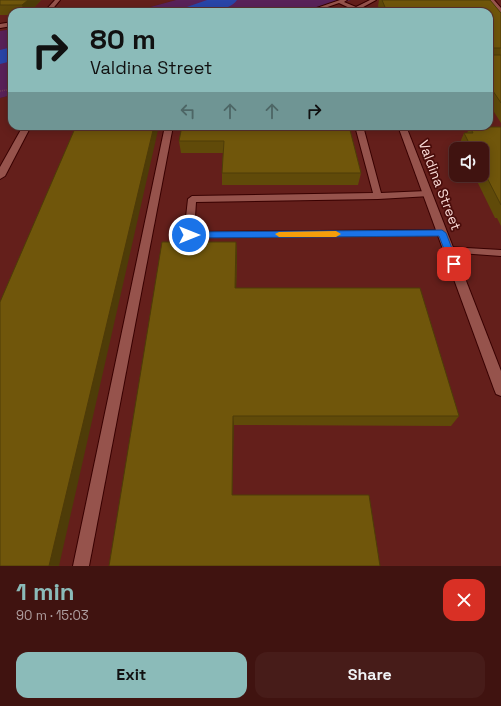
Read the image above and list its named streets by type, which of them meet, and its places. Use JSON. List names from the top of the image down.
{
  "streets": {
    "street": ["Valdina Street"]
  },
  "page": {
    "turn": ["80 m", "Valdina Street"],
    "heading": ["1 min", "90 m · 15:03"],
    "buttons": ["Exit", "Share"]
  }
}
